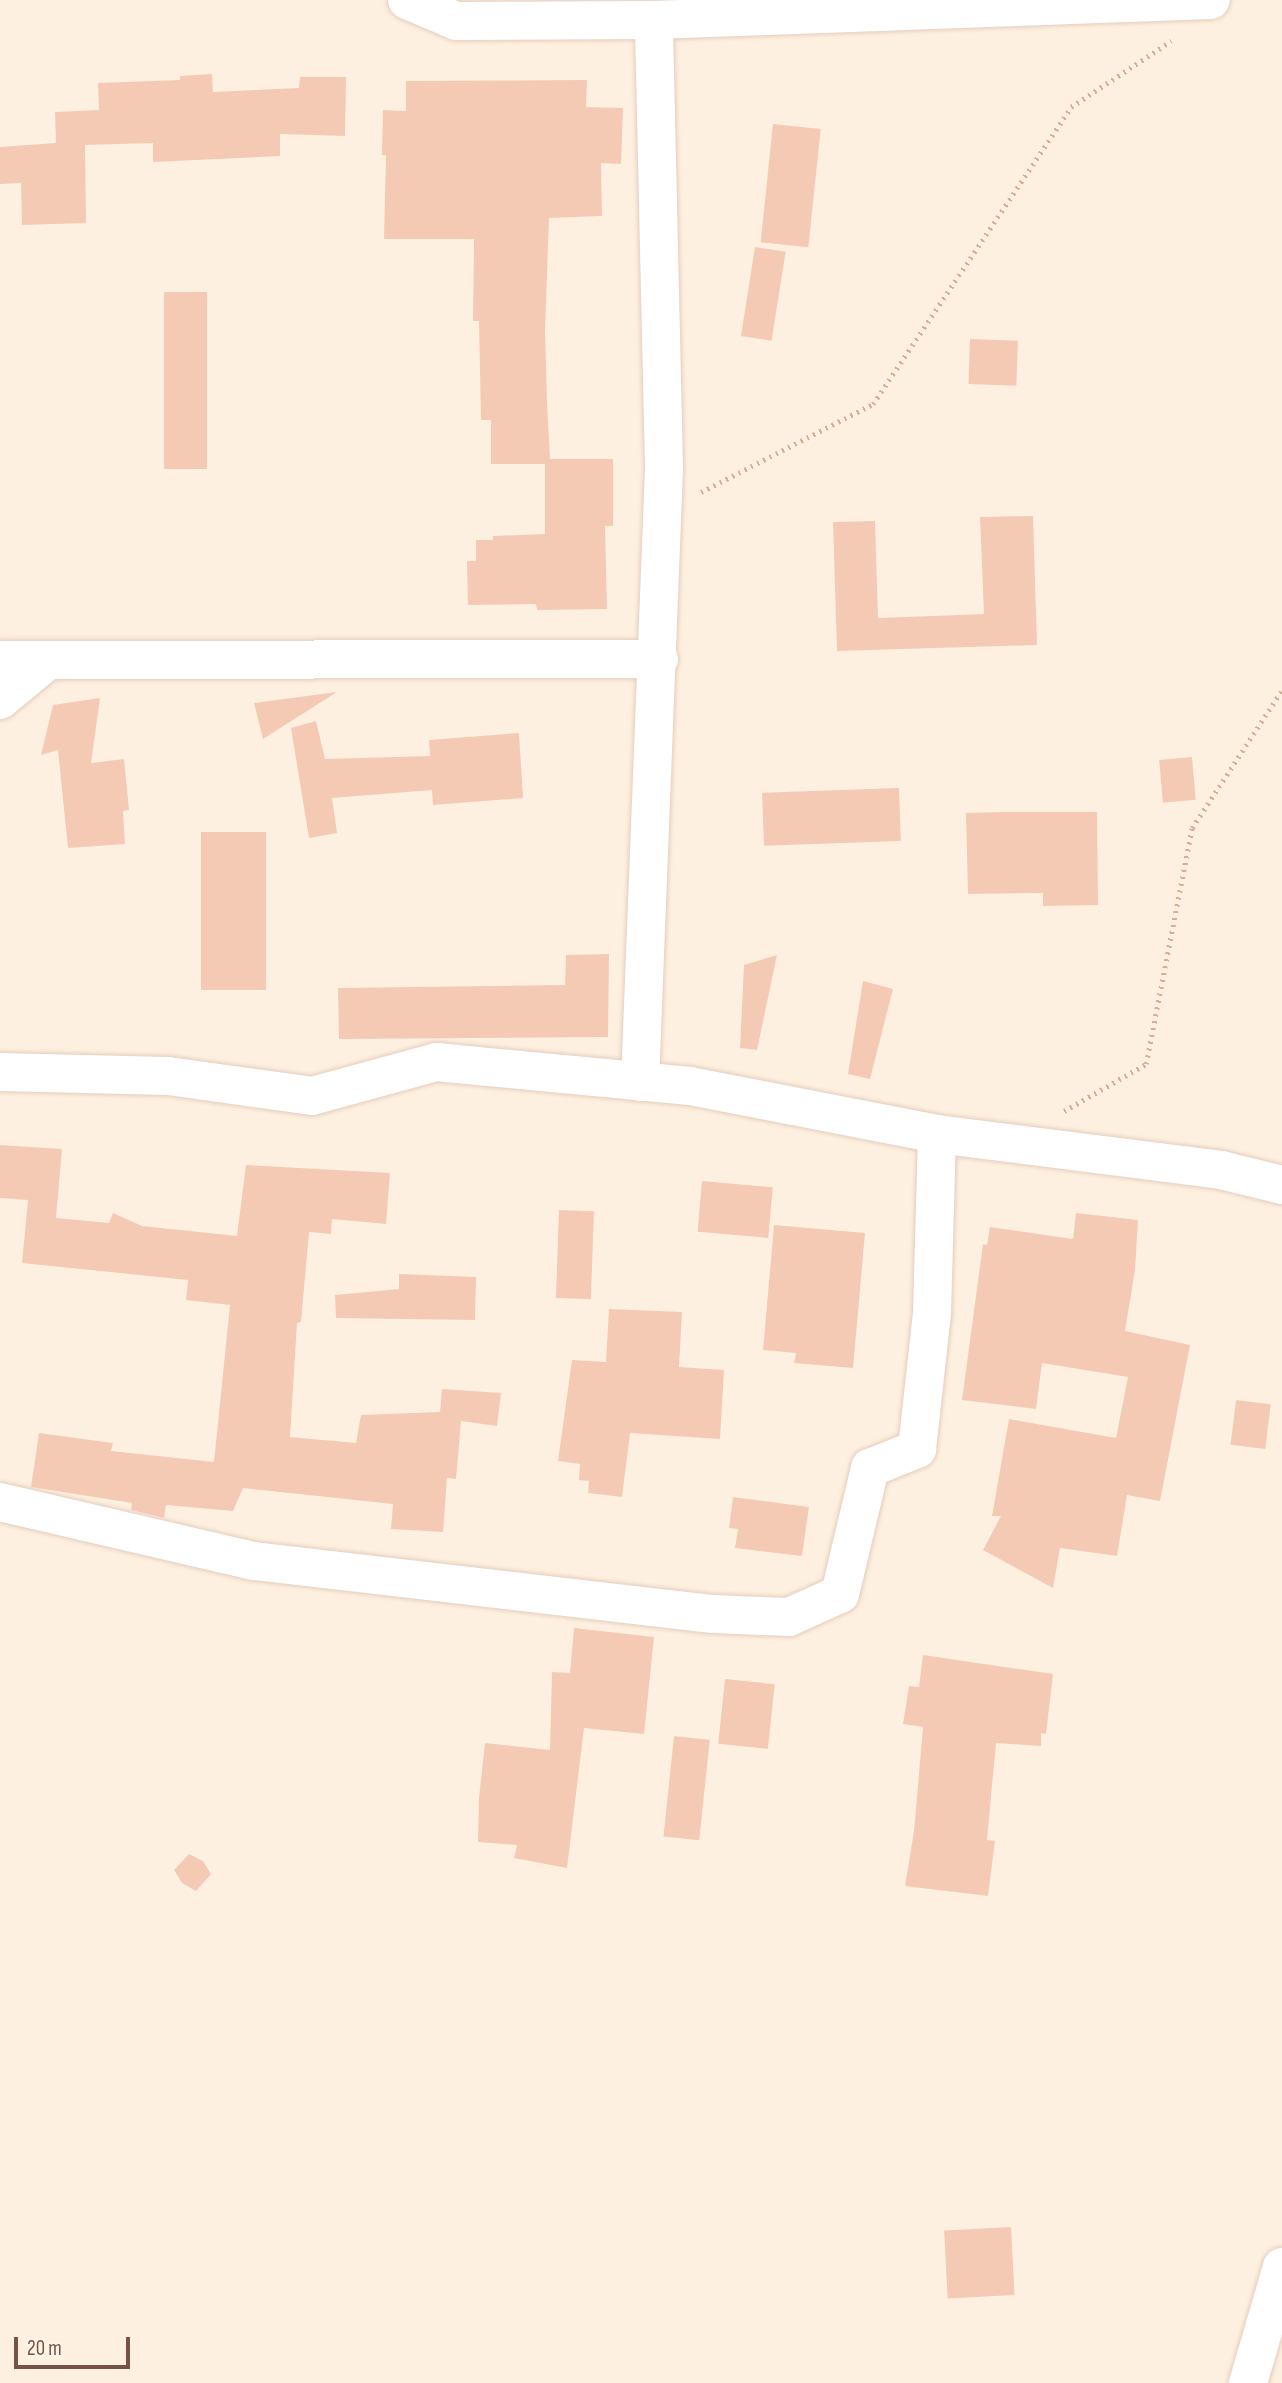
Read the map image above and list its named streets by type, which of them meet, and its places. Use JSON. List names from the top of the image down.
{
  "scale_bar": "20 m"
}
